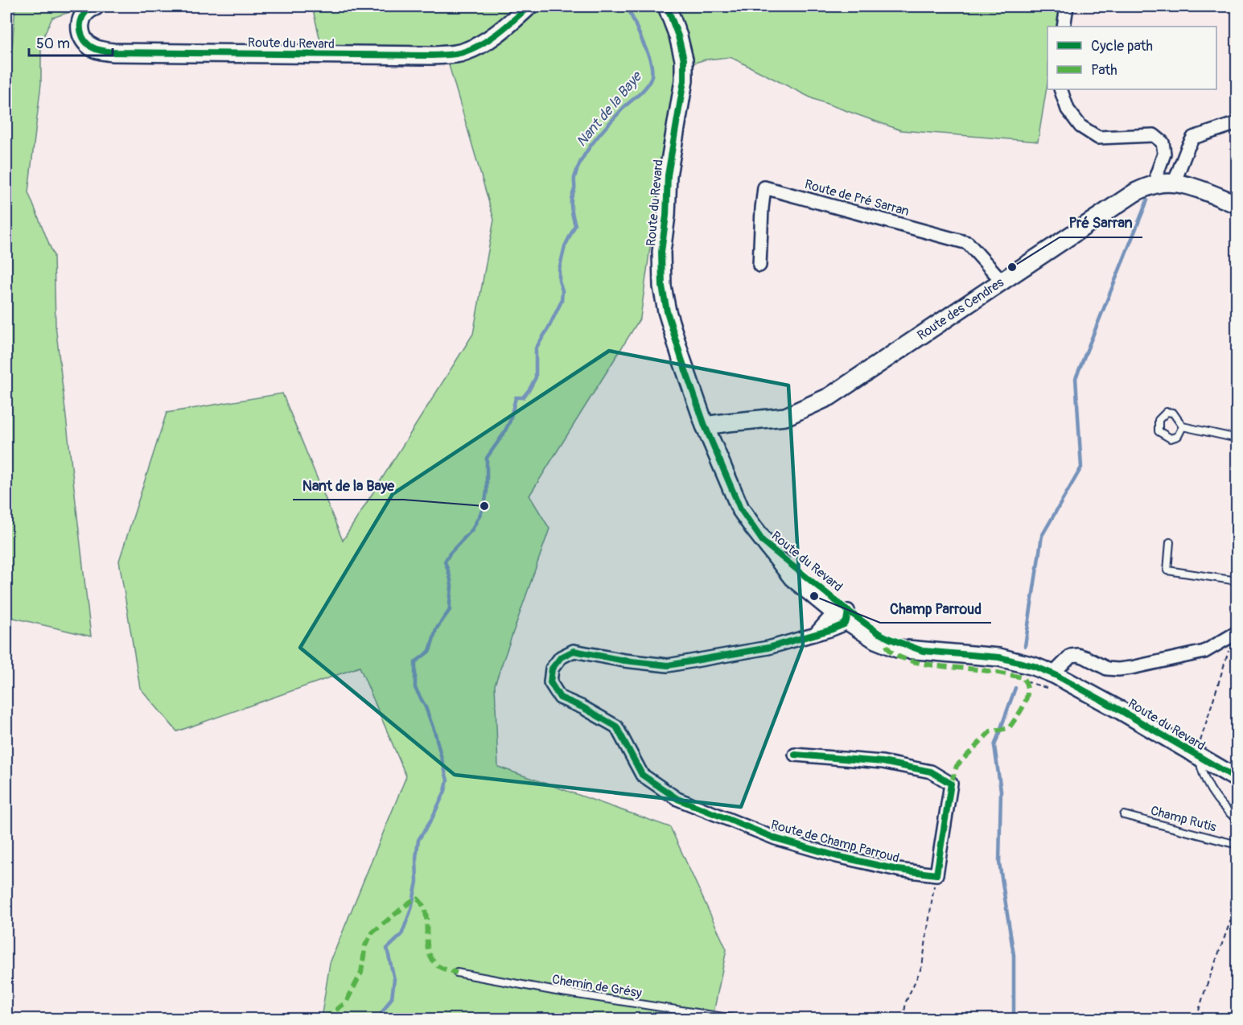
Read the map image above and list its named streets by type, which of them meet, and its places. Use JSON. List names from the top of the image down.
{
  "streets": {
    "main road": ["Route du Revard", "Route des Cendres"],
    "street": ["Route de Pré Sarran", "Route de Champ Parroud"],
    "lane": ["Champ Rutis", "Chemin de Grésy"]
  },
  "crossings": [
    ["Route du Revard", "Route des Cendres"],
    ["Route du Revard", "Champ Rutis"],
    ["Route du Revard", "Route de Champ Parroud"],
    ["Route de Pré Sarran", "Route des Cendres"]
  ],
  "water": ["Nant de la Baye"],
  "places": ["Pré Sarran", "Nant de la Baye", "Champ Parroud"],
  "legend": ["Cycle path", "Path"],
  "scale_bar": "50 m"
}
